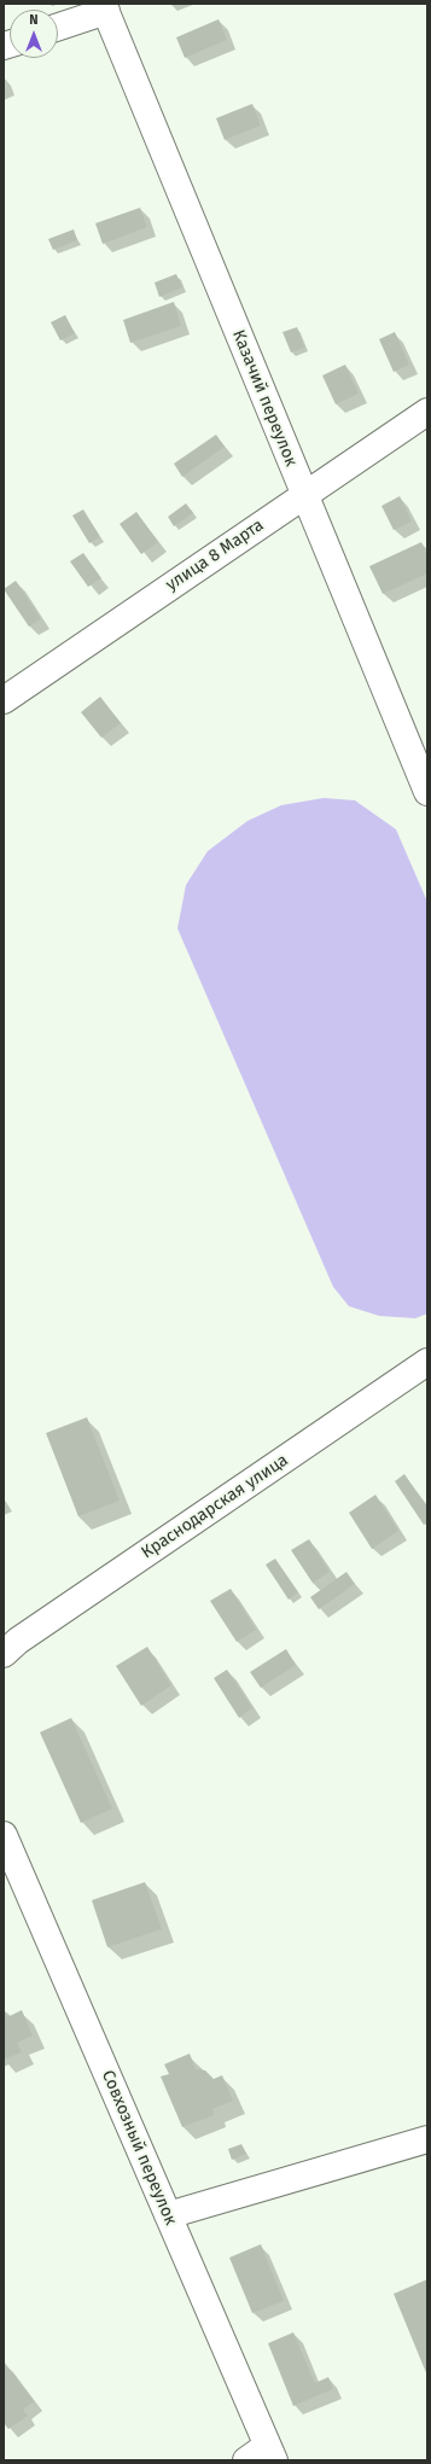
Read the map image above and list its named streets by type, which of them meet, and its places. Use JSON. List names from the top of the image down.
{
  "streets": {
    "street": [
      "Казачий переулок",
      "улица 8 Марта",
      "Краснодарская улица",
      "Совхозный переулок"
    ]
  },
  "crossings": [
    ["Казачий переулок", "улица 8 Марта"]
  ],
  "north": "top"
}
